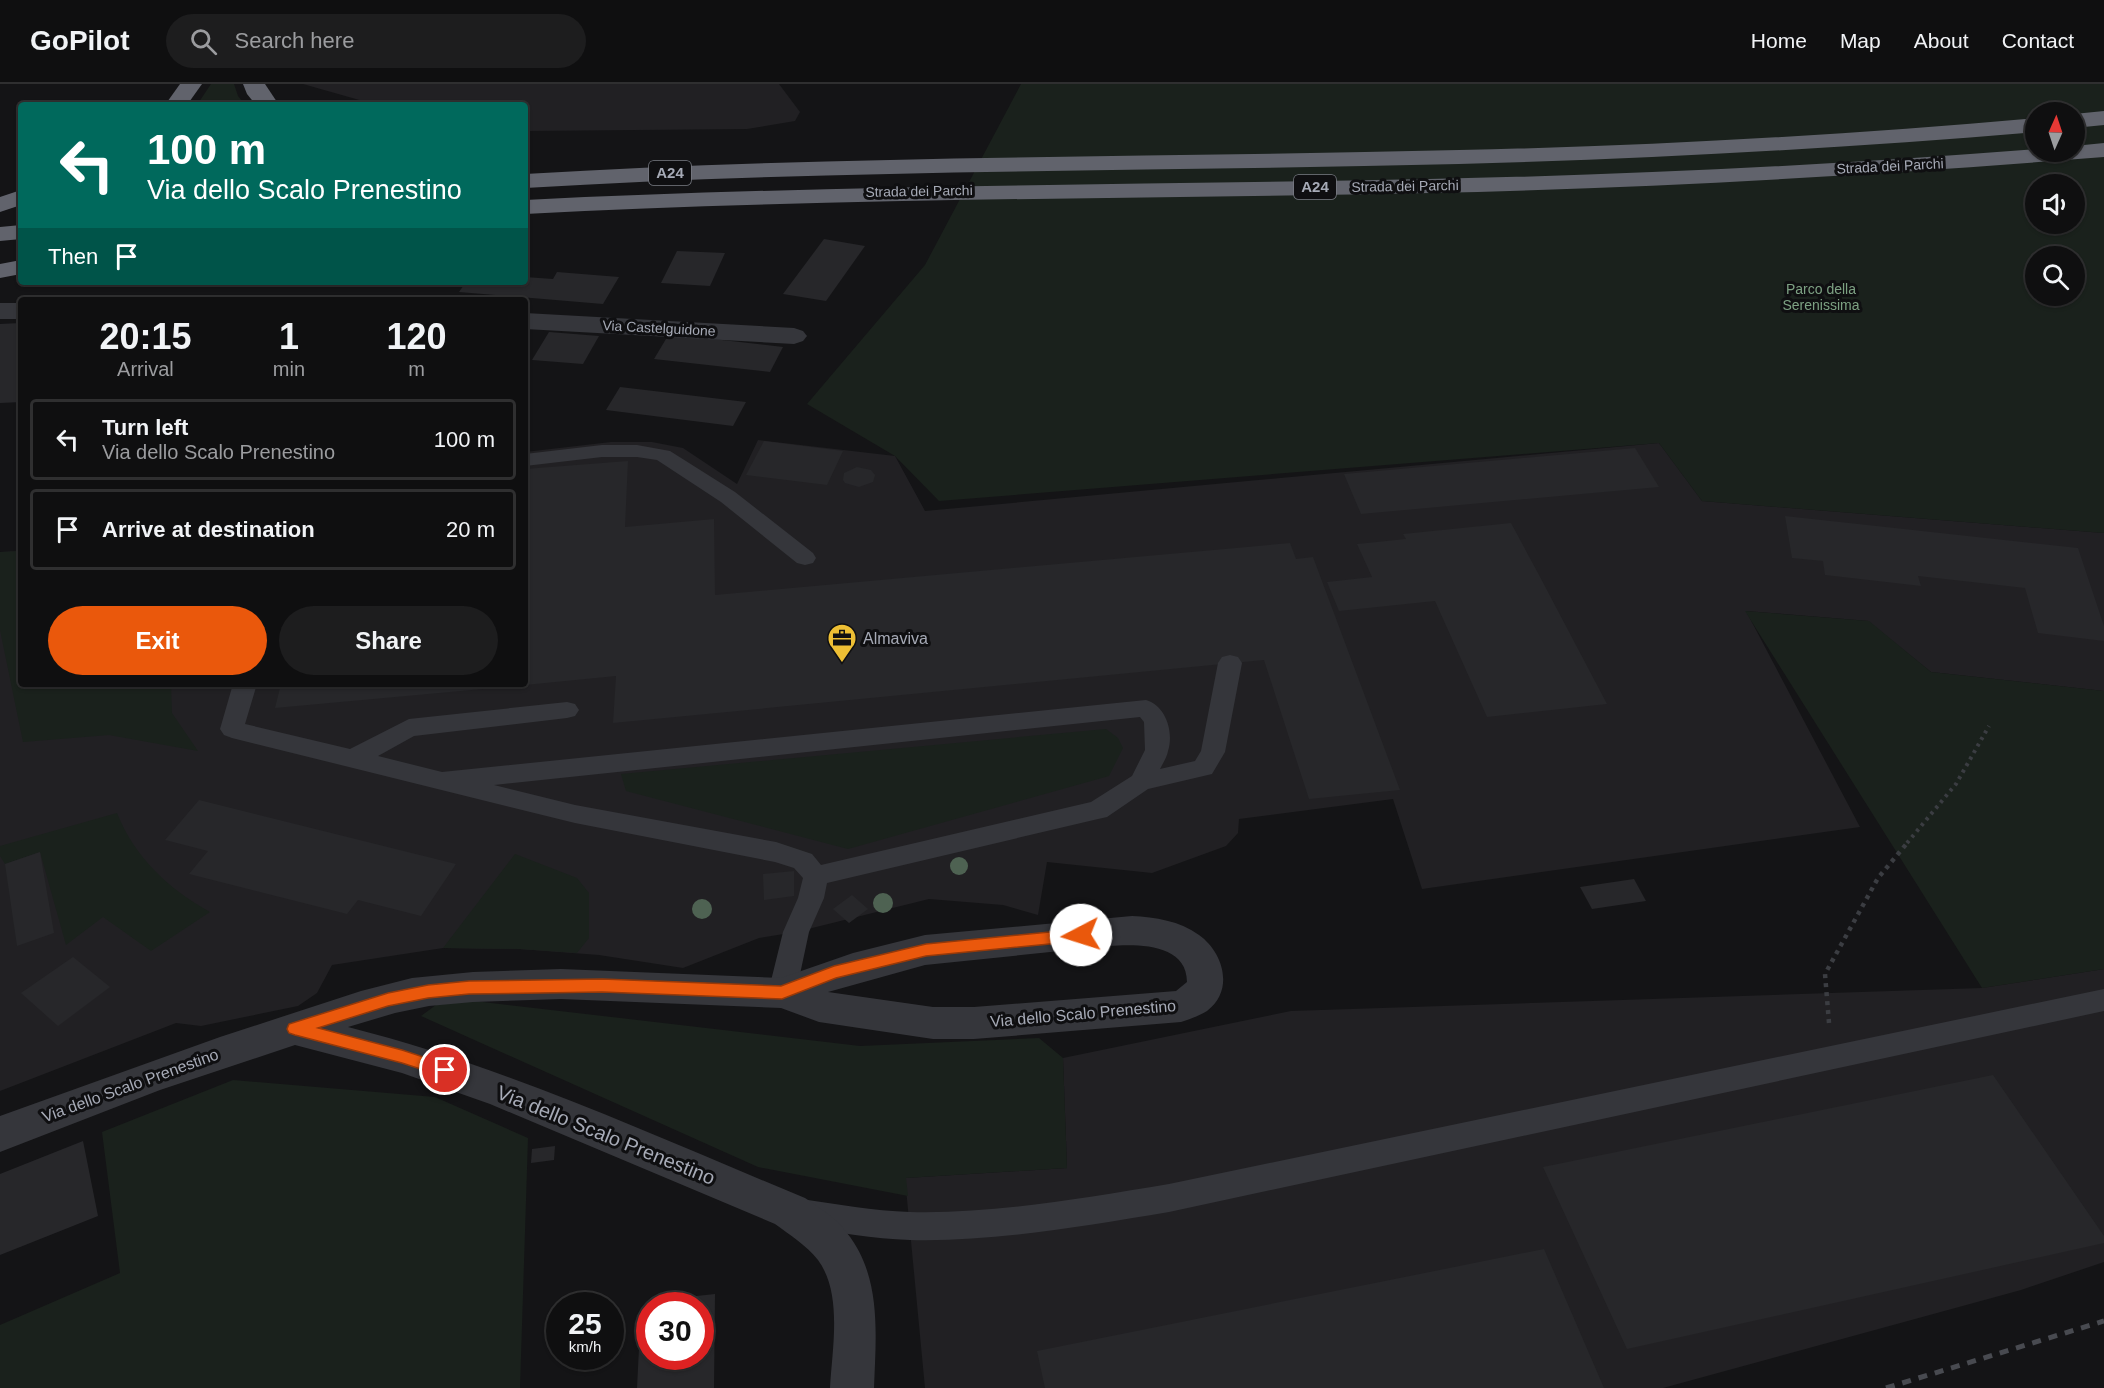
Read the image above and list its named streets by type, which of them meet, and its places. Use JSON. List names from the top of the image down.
{
  "streets": {
    "highway": ["Strada dei Parchi", "A24"],
    "street": ["Via Castelguidone", "Via dello Scalo Prenestino"]
  },
  "parks": ["Parco della Serenissima"],
  "places": {
    "office": ["Almaviva"]
  },
  "north": "top",
  "page": {
    "header": "GoPilot",
    "search": "Search here",
    "nav": [
      "Home",
      "Map",
      "About",
      "Contact"
    ],
    "turn": ["100 m", "Via dello Scalo Prenestino"],
    "then": "Then",
    "eta": [
      "20:15",
      "Arrival",
      "1",
      "min",
      "120",
      "m"
    ],
    "list": [
      {
        "name": "Turn left",
        "note": "Via dello Scalo Prenestino",
        "value": "100 m"
      },
      {
        "name": "Arrive at destination",
        "value": "20 m"
      }
    ],
    "buttons": ["Exit", "Share"],
    "speed": "25 km/h",
    "limit": "30"
  }
}
